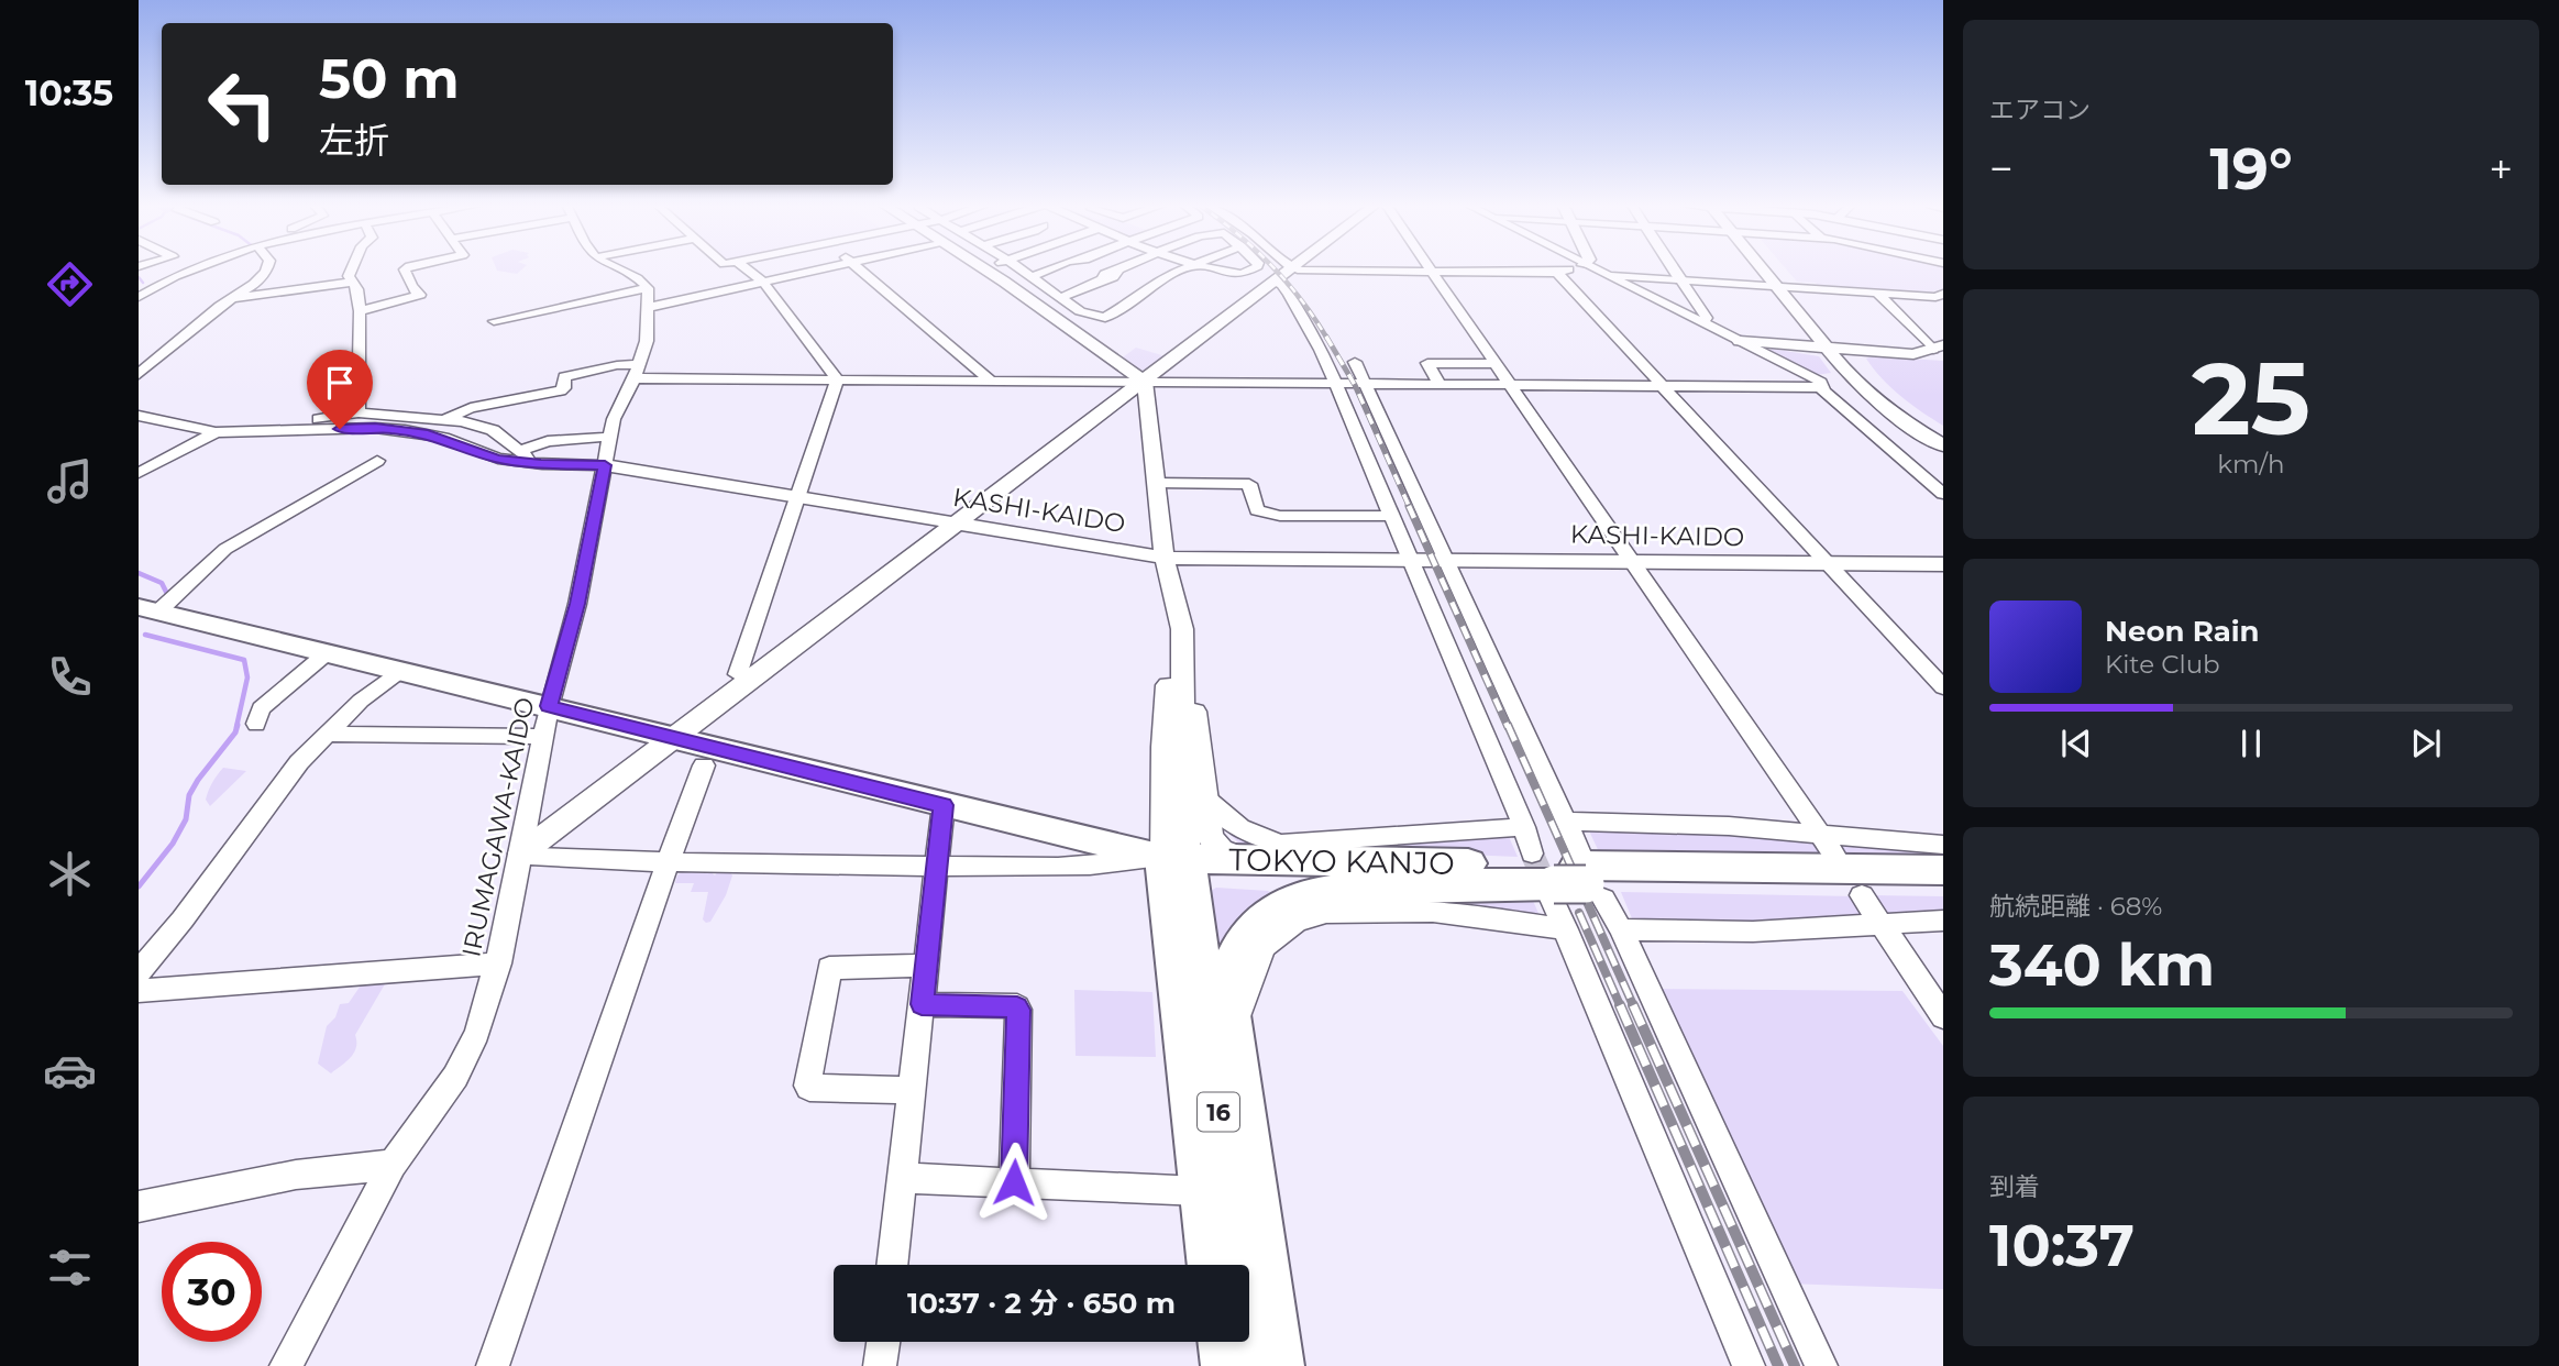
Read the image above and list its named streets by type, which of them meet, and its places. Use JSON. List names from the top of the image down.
{
  "streets": {
    "highway": ["TOKYO KANJO", "16"],
    "street": ["KASHI-KAIDO", "IRUMAGAWA-KAIDO"]
  },
  "crossings": [
    ["KASHI-KAIDO", "IRUMAGAWA-KAIDO"],
    ["TOKYO KANJO", "16"]
  ],
  "page": {
    "tabs": "10:35",
    "tile": [
      "エアコン",
      ["25", "km/h"],
      ["航続距離 · 68%", "340 km"],
      ["到着", "10:37"]
    ],
    "turn": ["50 m", "左折"],
    "heat": ["−", "19°", "+"],
    "song": ["Neon Rain", "Kite Club"],
    "limit": "30",
    "trip": "10:37 · 2 分 · 650 m"
  }
}
